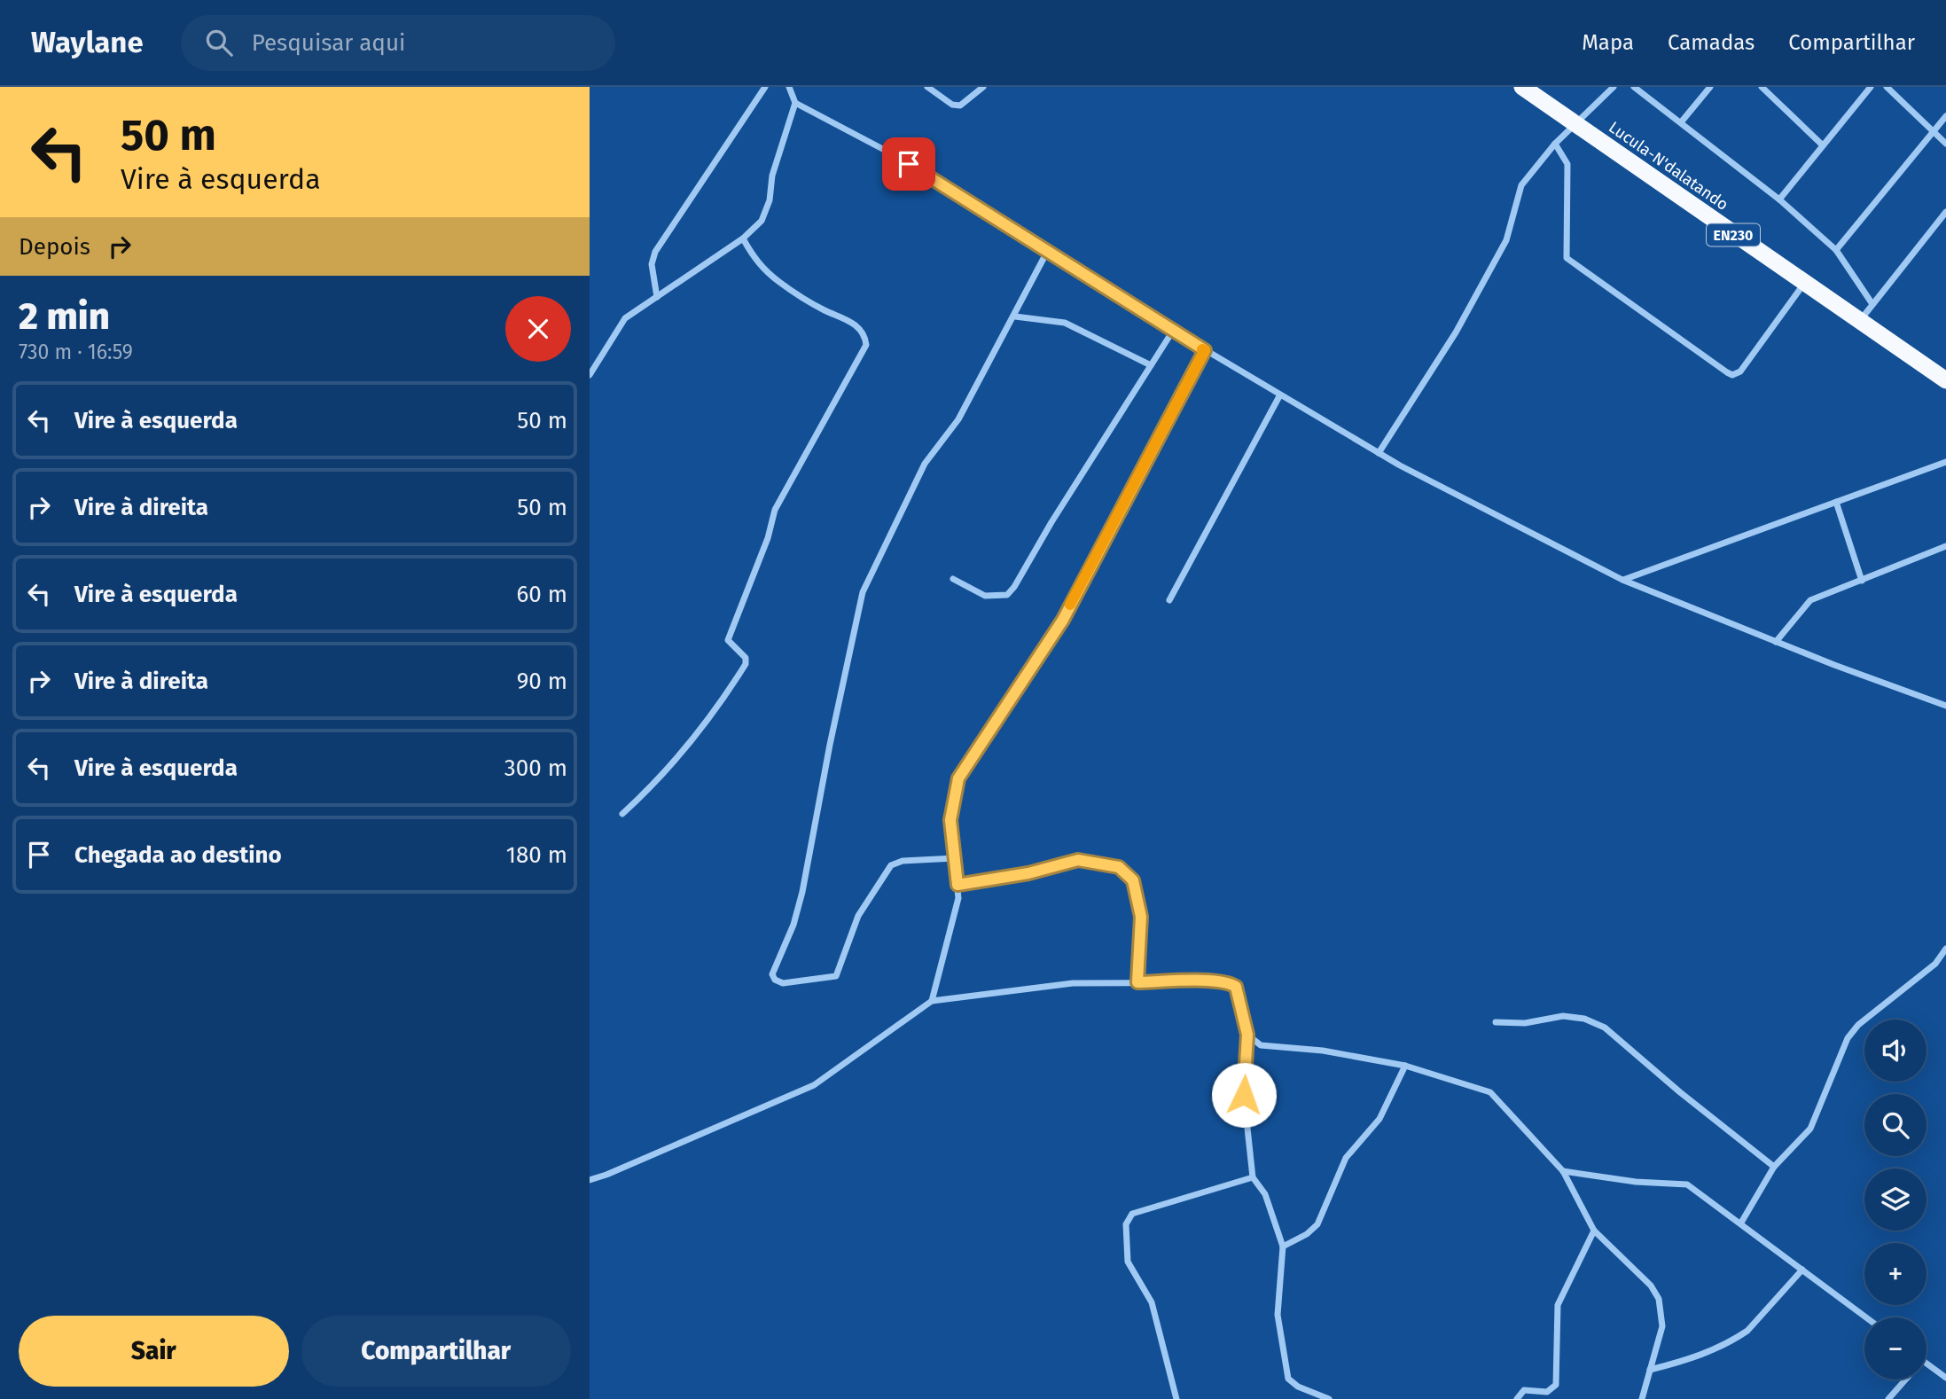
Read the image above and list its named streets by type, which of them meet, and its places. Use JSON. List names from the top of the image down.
{
  "streets": {
    "highway": ["Lucula-N'dalatando", "EN230"]
  },
  "page": {
    "header": "Waylane",
    "search": "Pesquisar aqui",
    "nav": ["Mapa", "Camadas", "Compartilhar"],
    "turn": ["50 m", "Vire à esquerda"],
    "then": "Depois",
    "heading": ["2 min", "730 m · 16:59"],
    "list": [
      {
        "name": "Vire à esquerda",
        "value": "50 m"
      },
      {
        "name": "Vire à direita",
        "value": "50 m"
      },
      {
        "name": "Vire à esquerda",
        "value": "60 m"
      },
      {
        "name": "Vire à direita",
        "value": "90 m"
      },
      {
        "name": "Vire à esquerda",
        "value": "300 m"
      },
      {
        "name": "Chegada ao destino",
        "value": "180 m"
      }
    ],
    "map_buttons": ["+", "−"],
    "buttons": ["Sair", "Compartilhar"]
  }
}
